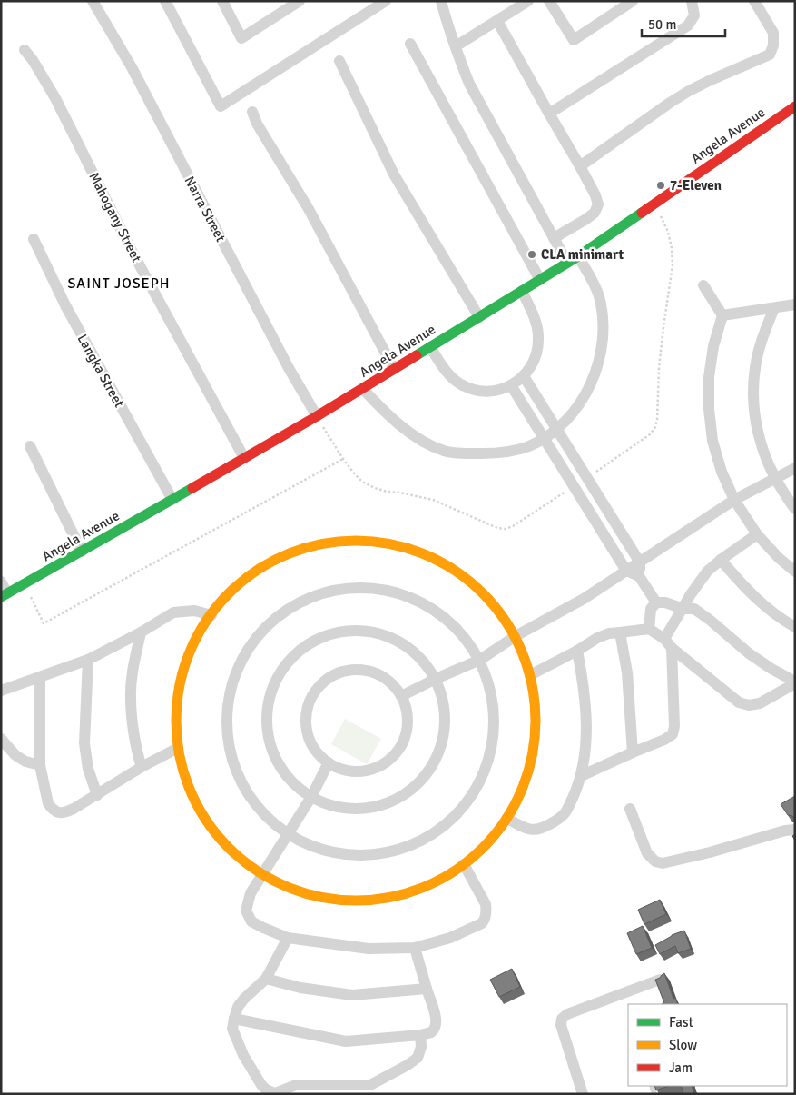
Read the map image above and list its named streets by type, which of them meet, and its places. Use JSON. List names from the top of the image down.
{
  "streets": {
    "street": [
      "Angela Avenue",
      "Narra Street",
      "Mahogany Street",
      "Langka Street"
    ]
  },
  "crossings": [
    ["Angela Avenue", "Narra Street"],
    ["Angela Avenue", "Mahogany Street"],
    ["Angela Avenue", "Langka Street"]
  ],
  "districts": ["SAINT JOSEPH"],
  "places": ["7-Eleven", "CLA minimart"],
  "legend": ["Fast", "Slow", "Jam"],
  "scale_bar": "50 m"
}
